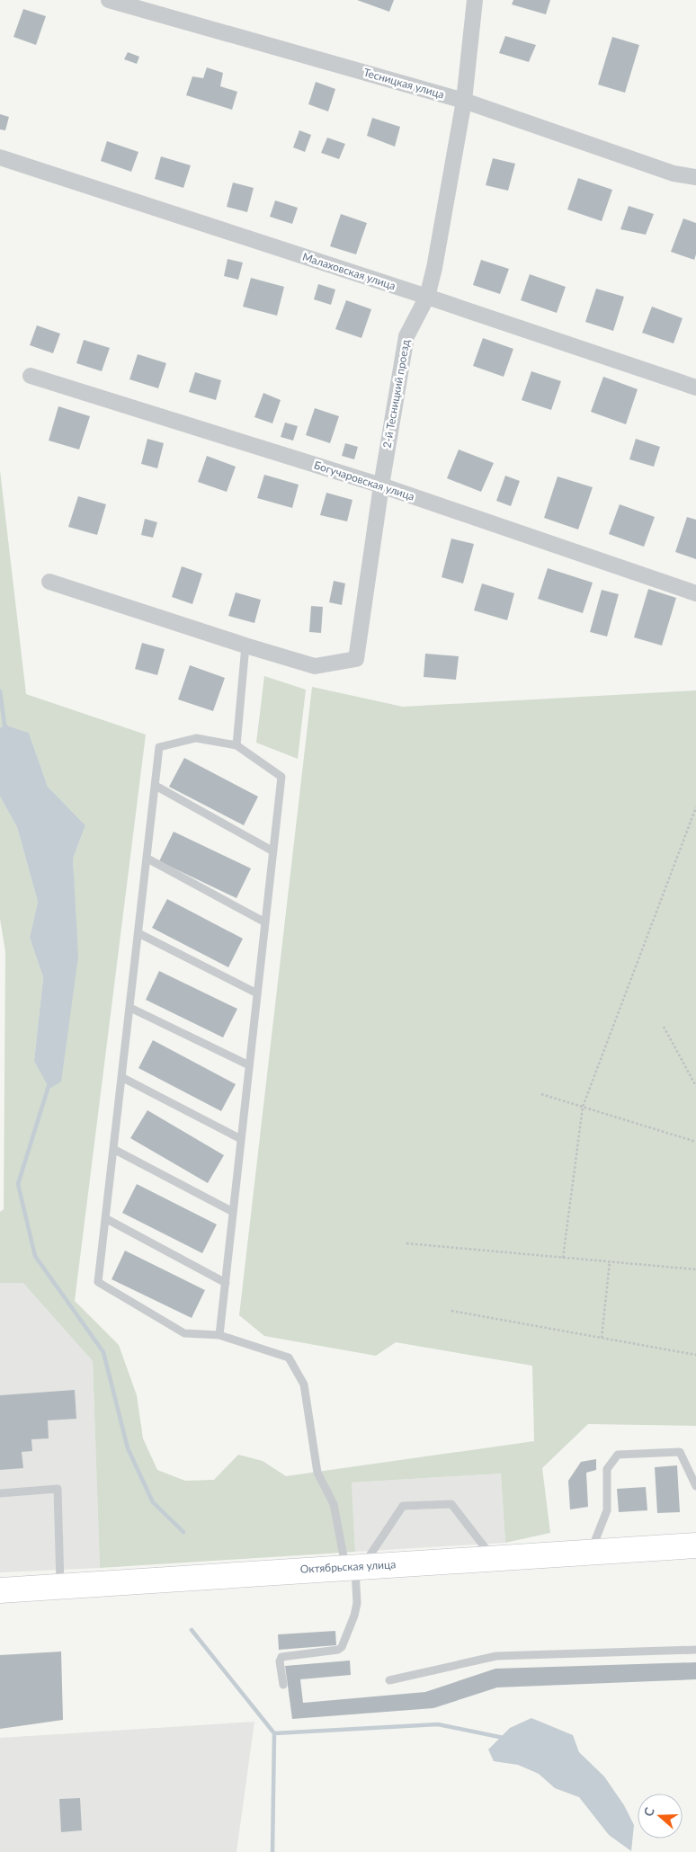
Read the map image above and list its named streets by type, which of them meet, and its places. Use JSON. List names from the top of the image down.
{
  "streets": {
    "main road": ["Октябрьская улица"],
    "street": [
      "Тесницкая улица",
      "Малаховская улица",
      "2-й Тесницкий проезд",
      "Богучаровская улица"
    ]
  },
  "crossings": [
    ["Тесницкая улица", "2-й Тесницкий проезд"],
    ["Малаховская улица", "2-й Тесницкий проезд"],
    ["2-й Тесницкий проезд", "Богучаровская улица"]
  ],
  "north": "left"
}
